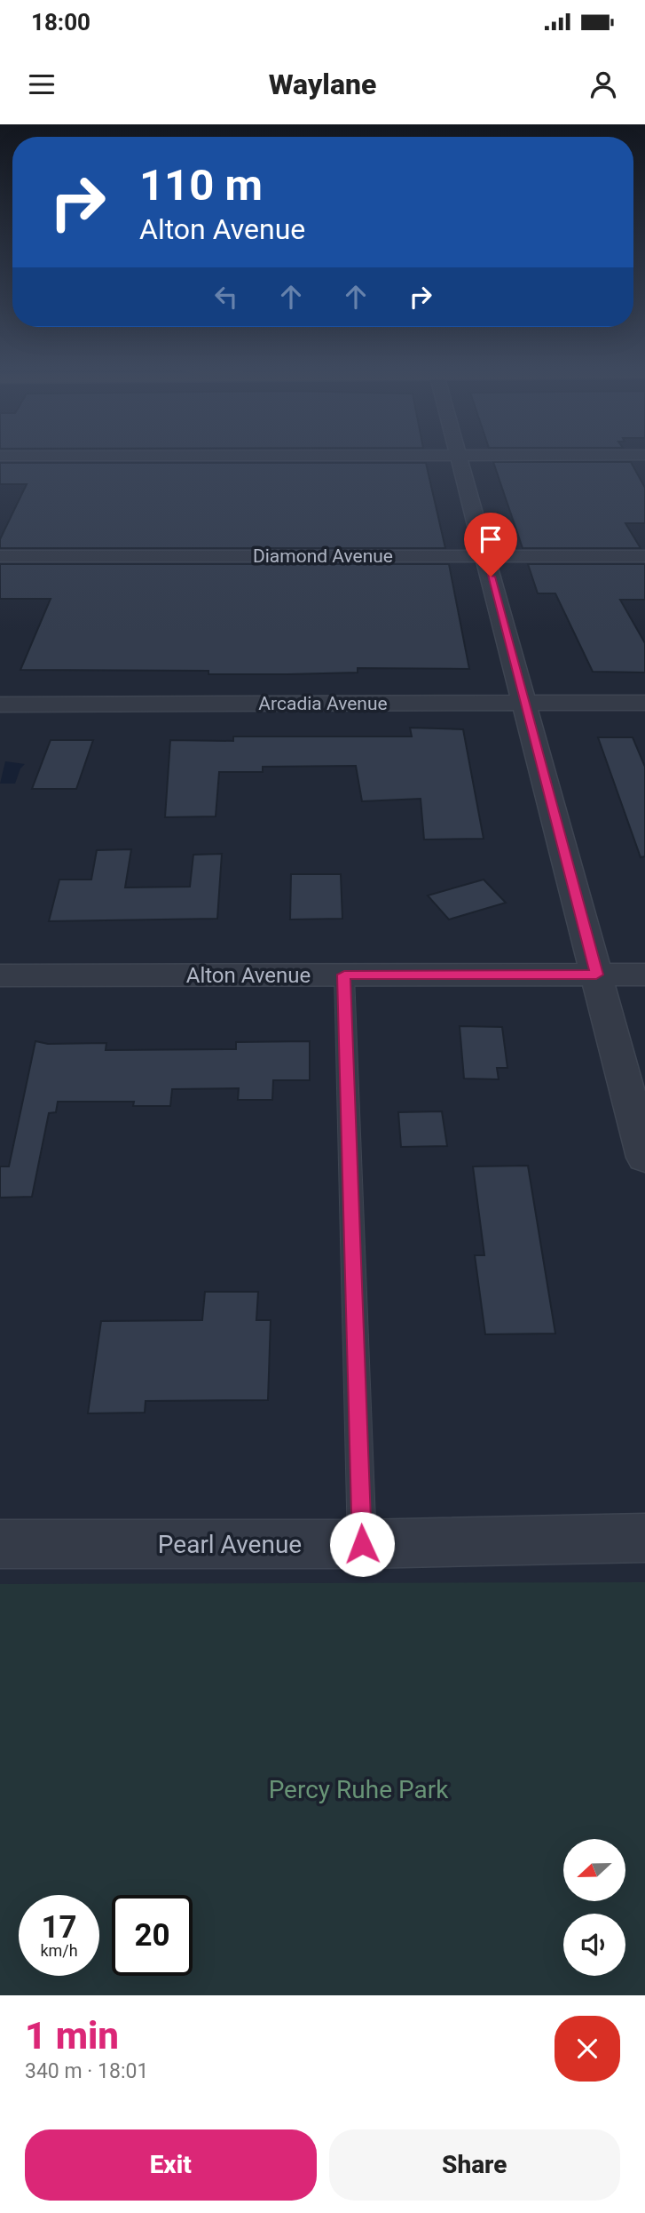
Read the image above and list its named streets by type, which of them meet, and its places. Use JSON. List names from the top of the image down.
{
  "streets": {
    "street": [
      "Diamond Avenue",
      "Arcadia Avenue",
      "Alton Avenue",
      "Pearl Avenue"
    ]
  },
  "parks": ["Percy Ruhe Park"],
  "north": "left",
  "page": {
    "status": "18:00",
    "header": "Waylane",
    "turn": ["110 m", "Alton Avenue"],
    "speed": "17 km/h",
    "limit": "20",
    "heading": ["1 min", "340 m · 18:01"],
    "buttons": ["Exit", "Share"]
  }
}
